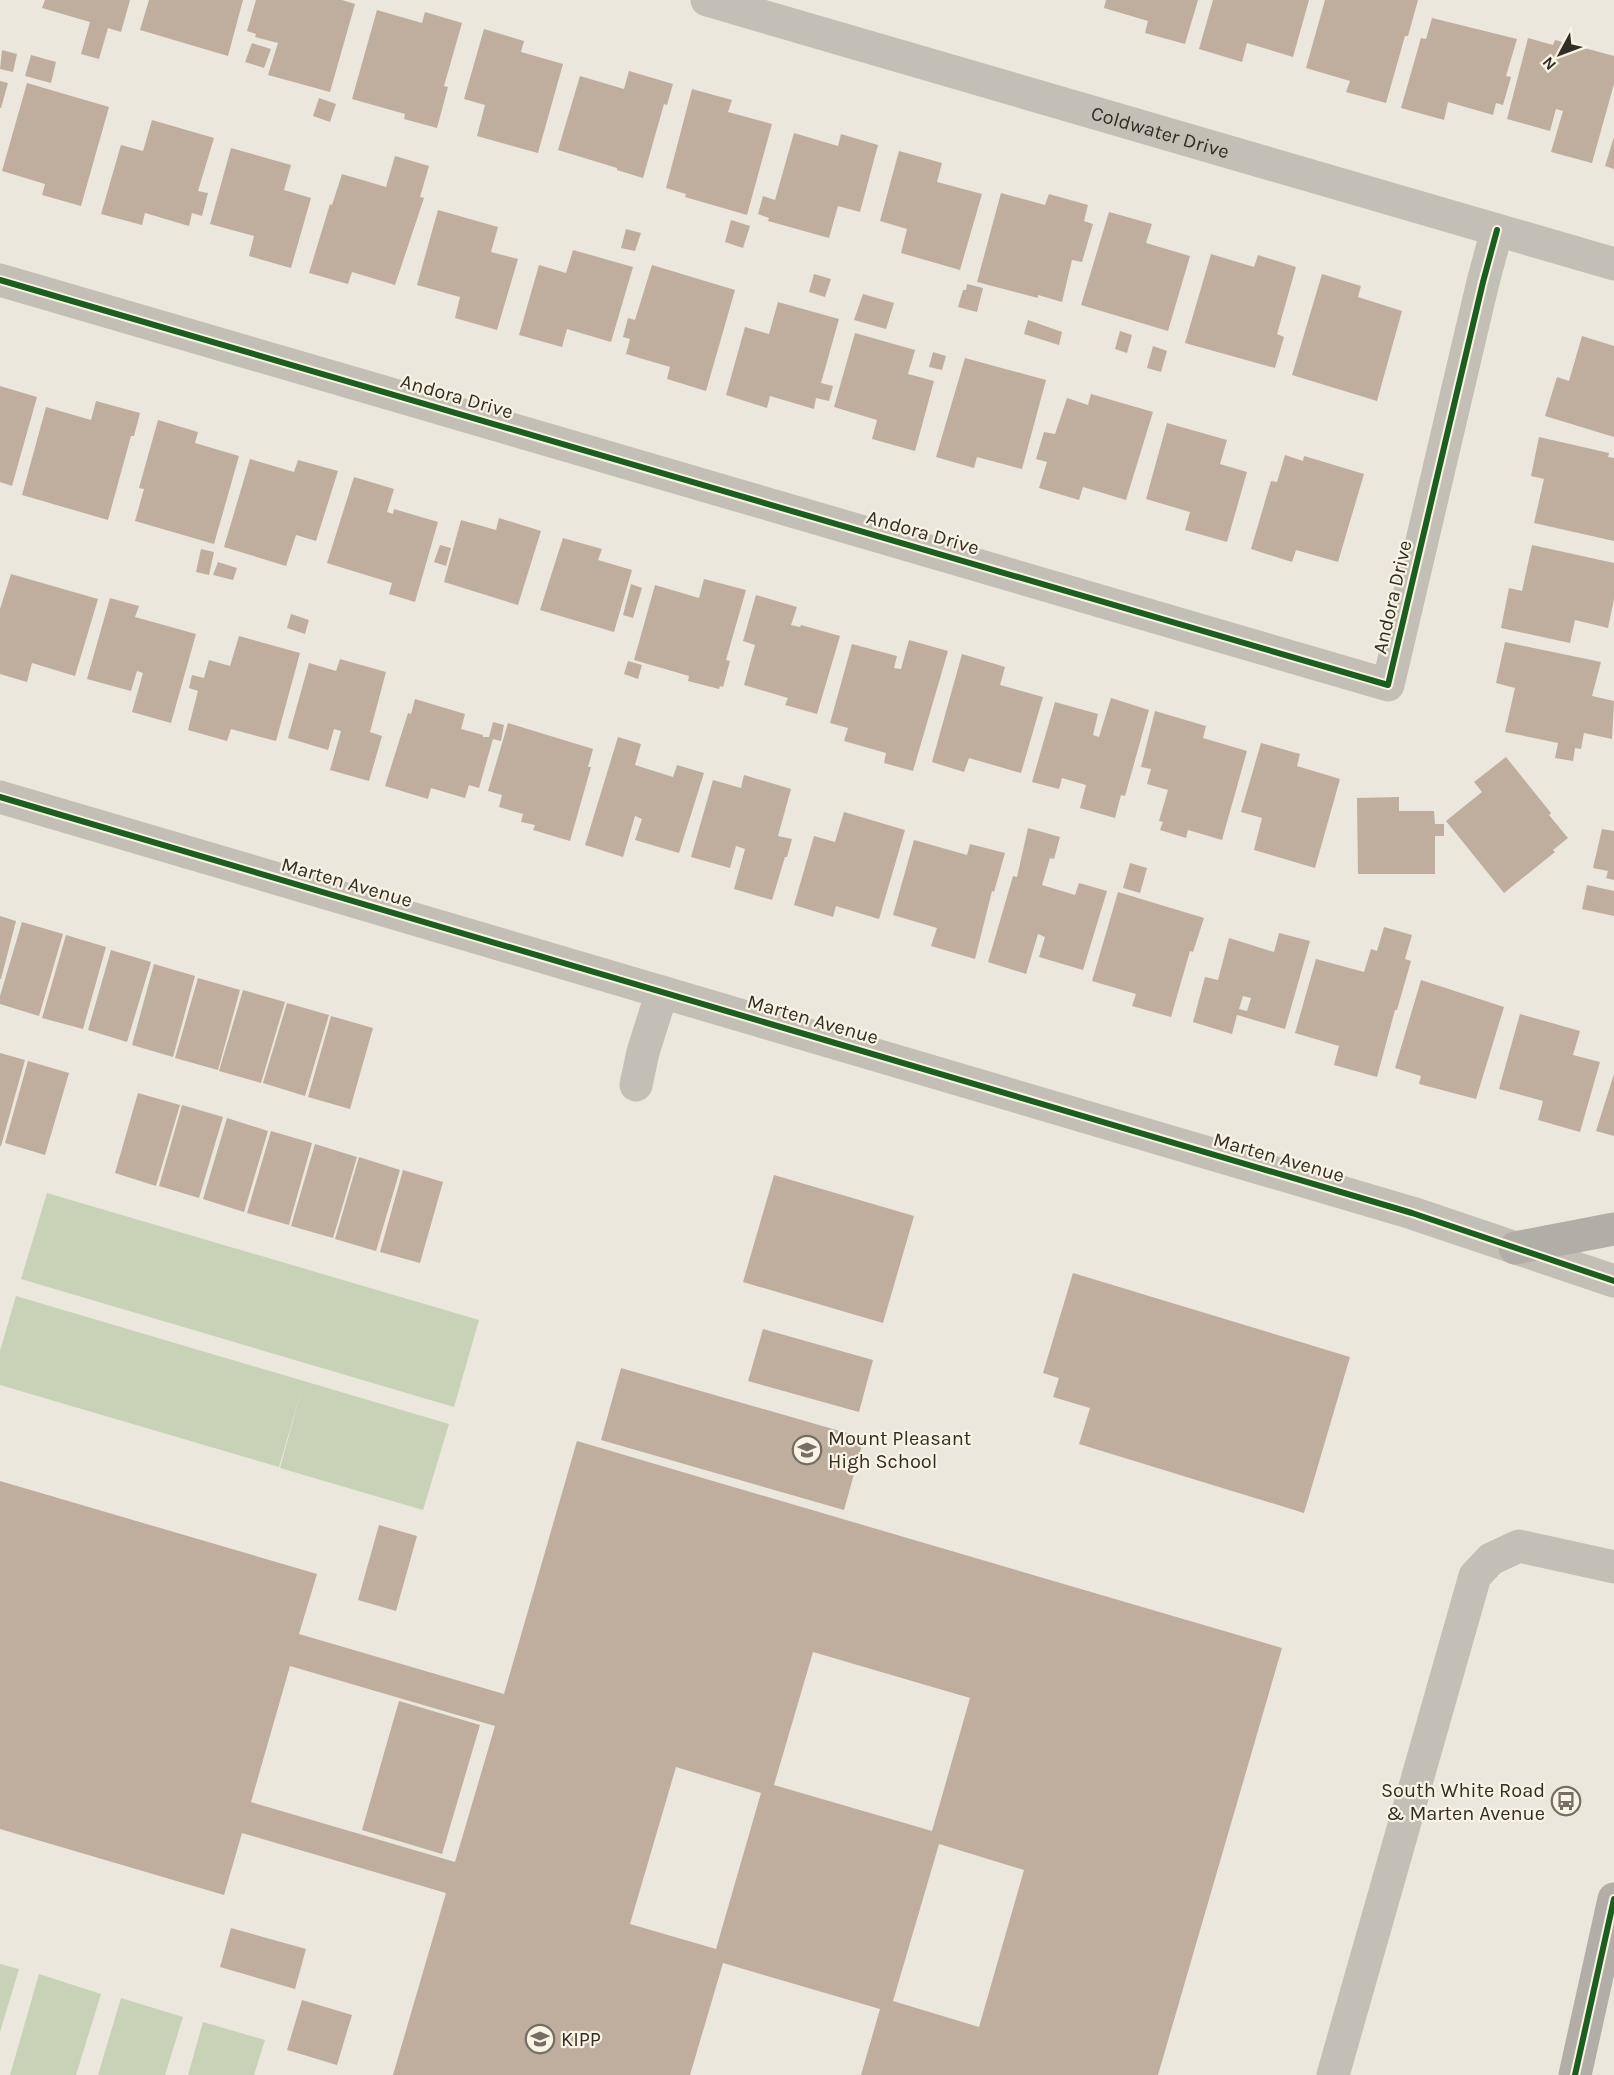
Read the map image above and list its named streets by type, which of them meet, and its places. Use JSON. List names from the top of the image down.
{
  "streets": {
    "street": ["Coldwater Drive", "Andora Drive", "Marten Avenue"]
  },
  "crossings": [
    ["Coldwater Drive", "Andora Drive"]
  ],
  "places": {
    "school or university": ["Mount Pleasant High School", "KIPP"],
    "bus stop": ["South White Road & Marten Avenue"]
  },
  "north": "bottom left"
}
